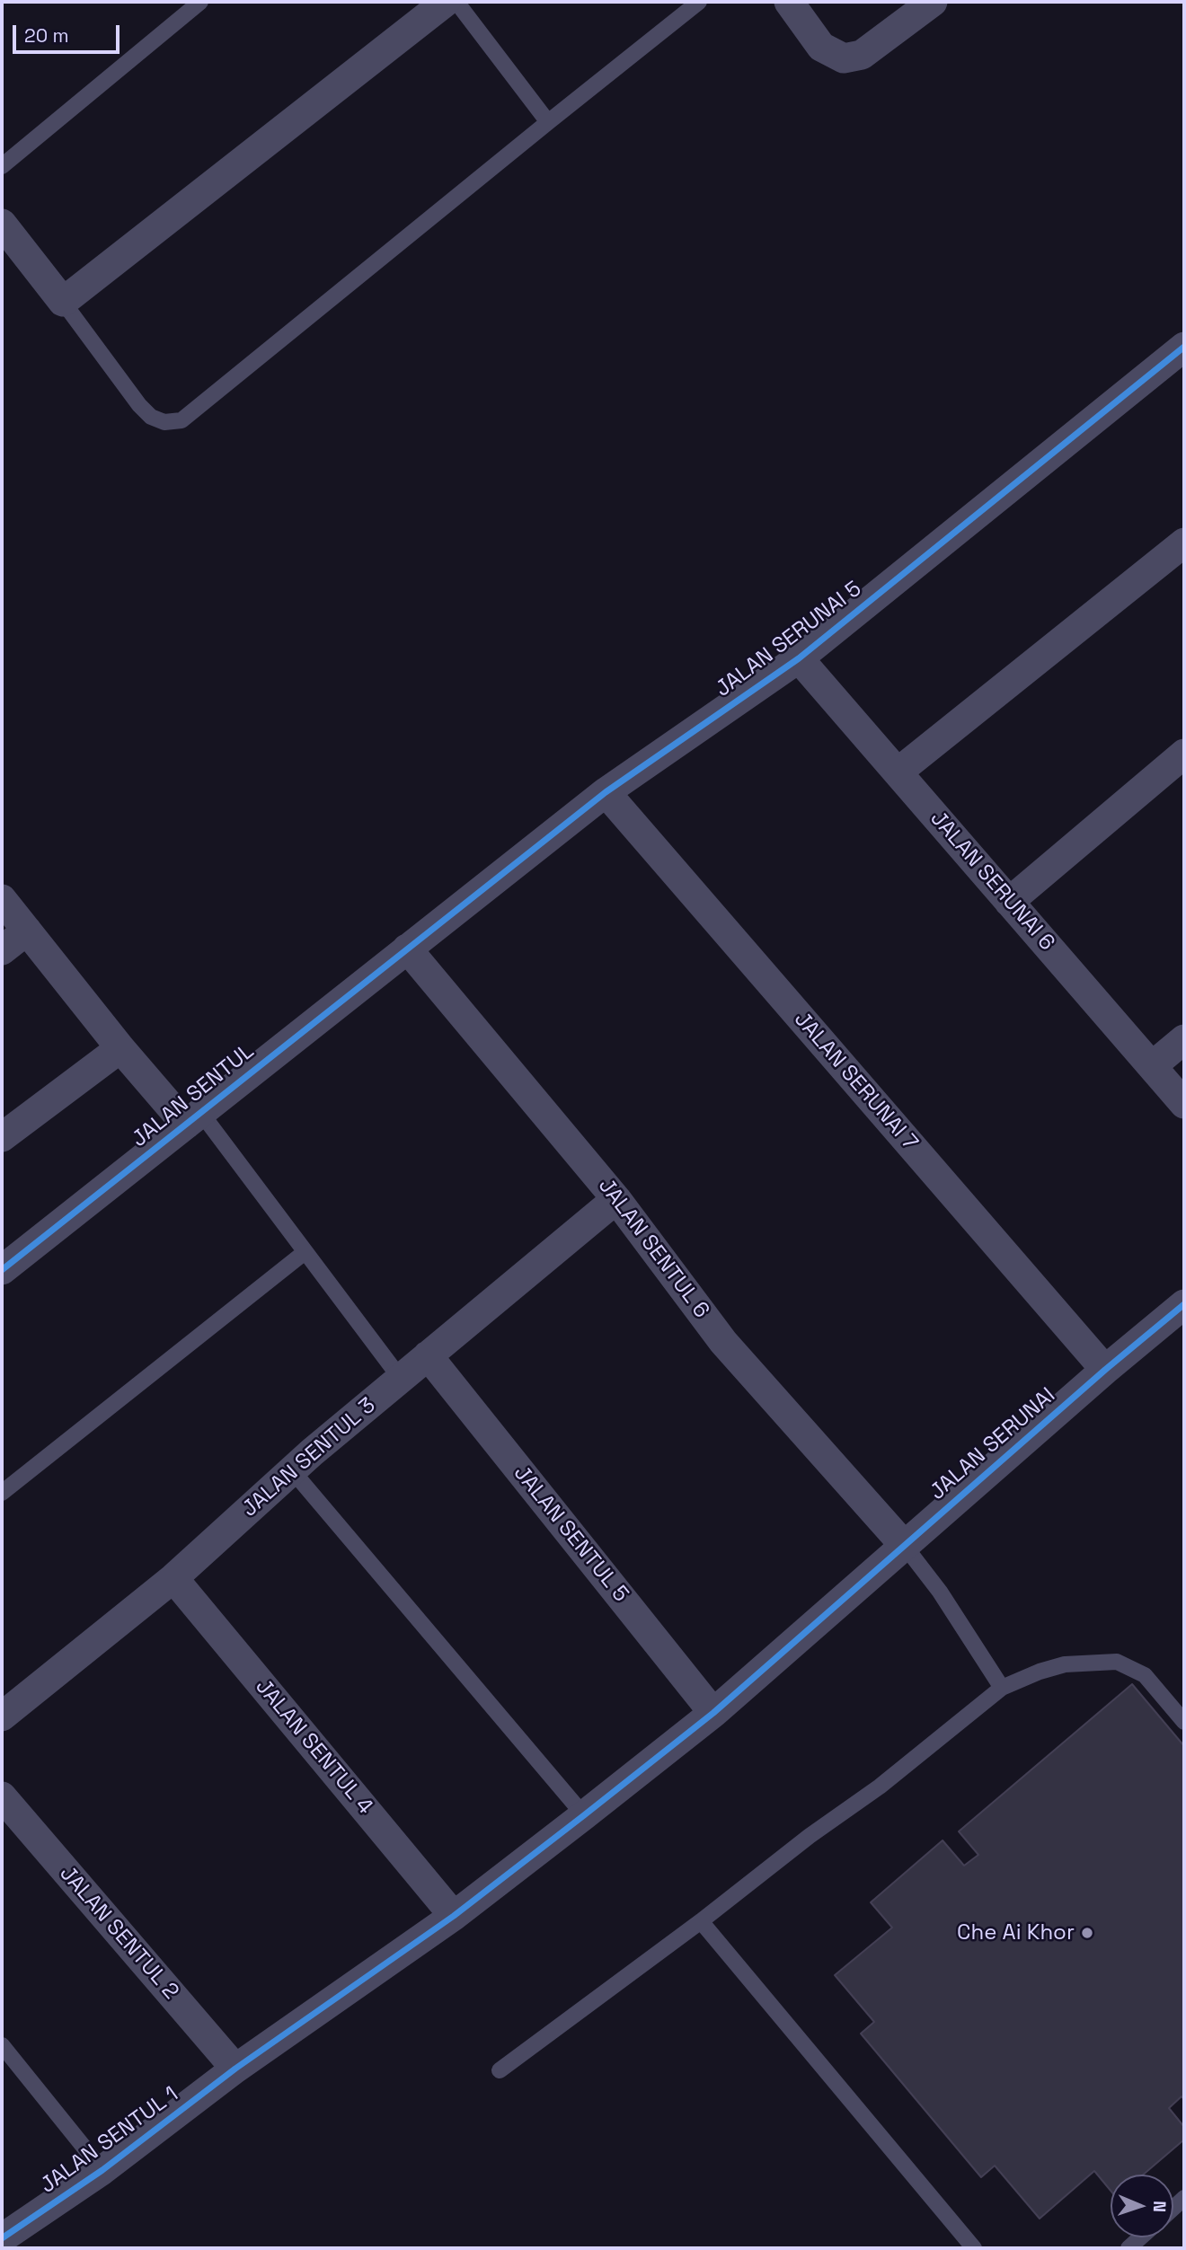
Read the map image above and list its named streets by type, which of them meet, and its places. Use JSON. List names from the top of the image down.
{
  "streets": {
    "street": [
      "JALAN SERUNAI 5",
      "JALAN SERUNAI 6",
      "JALAN SERUNAI 7",
      "JALAN SENTUL",
      "JALAN SENTUL 6",
      "JALAN SERUNAI",
      "JALAN SENTUL 3",
      "JALAN SENTUL 5",
      "JALAN SENTUL 4",
      "JALAN SENTUL 2",
      "JALAN SENTUL 1"
    ]
  },
  "crossings": [
    ["JALAN SERUNAI 5", "JALAN SERUNAI 6"],
    ["JALAN SERUNAI 5", "JALAN SERUNAI 7"],
    ["JALAN SERUNAI 5", "JALAN SENTUL"],
    ["JALAN SERUNAI 5", "JALAN SENTUL 6"],
    ["JALAN SERUNAI 7", "JALAN SERUNAI"],
    ["JALAN SENTUL", "JALAN SENTUL 6"],
    ["JALAN SENTUL 6", "JALAN SERUNAI"],
    ["JALAN SENTUL 6", "JALAN SENTUL 3"],
    ["JALAN SERUNAI", "JALAN SENTUL 5"],
    ["JALAN SERUNAI", "JALAN SENTUL 1"],
    ["JALAN SENTUL 3", "JALAN SENTUL 5"],
    ["JALAN SENTUL 3", "JALAN SENTUL 4"],
    ["JALAN SENTUL 4", "JALAN SENTUL 1"],
    ["JALAN SENTUL 2", "JALAN SENTUL 1"]
  ],
  "places": ["Che Ai Khor"],
  "scale_bar": "20 m",
  "north": "right"
}
